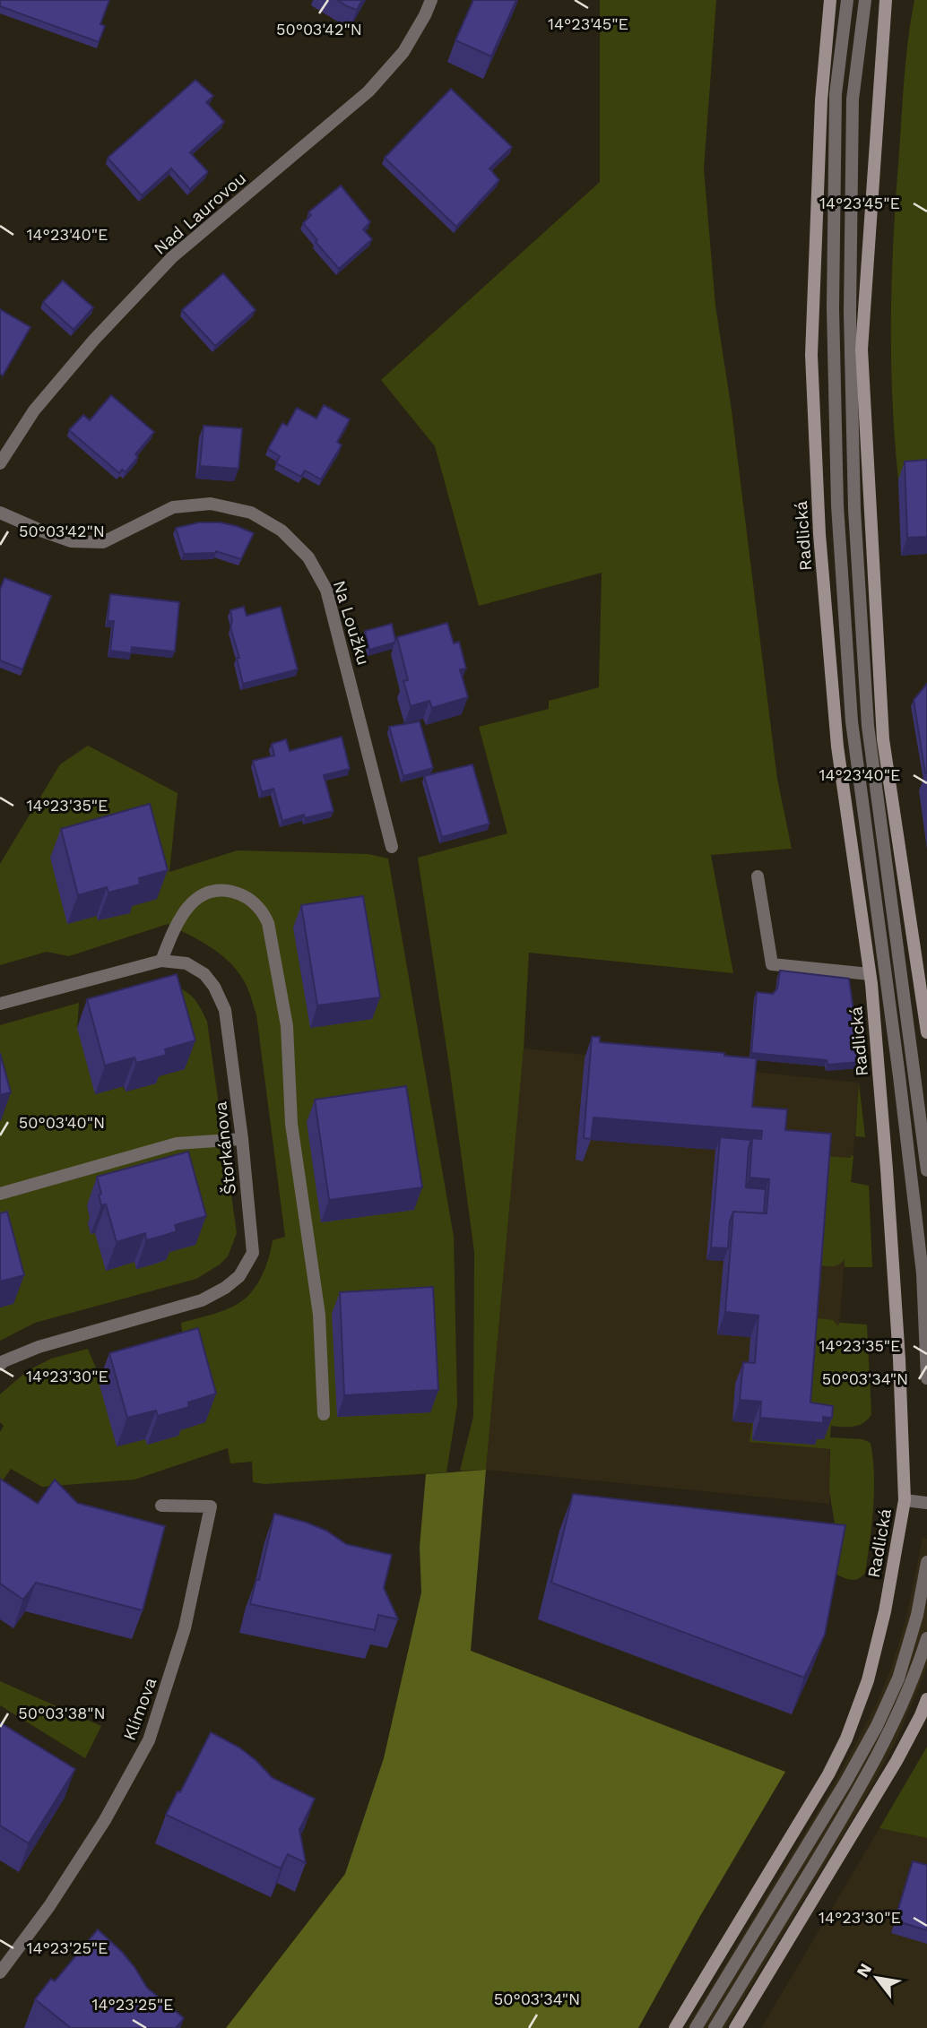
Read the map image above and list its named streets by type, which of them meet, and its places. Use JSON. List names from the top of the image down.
{
  "streets": {
    "main road": ["Radlická"],
    "street": [
      "Nad Laurovou",
      "Na Loužku",
      "Štorkánova",
      "Klímova"
    ]
  },
  "north": "top left",
  "coordinates": [
    "14°23'45\"E",
    "50°03'42\"N",
    "14°23'40\"E",
    "14°23'35\"E",
    "50°03'40\"N",
    "14°23'30\"E",
    "50°03'34\"N",
    "50°03'38\"N",
    "14°23'25\"E"
  ]
}
